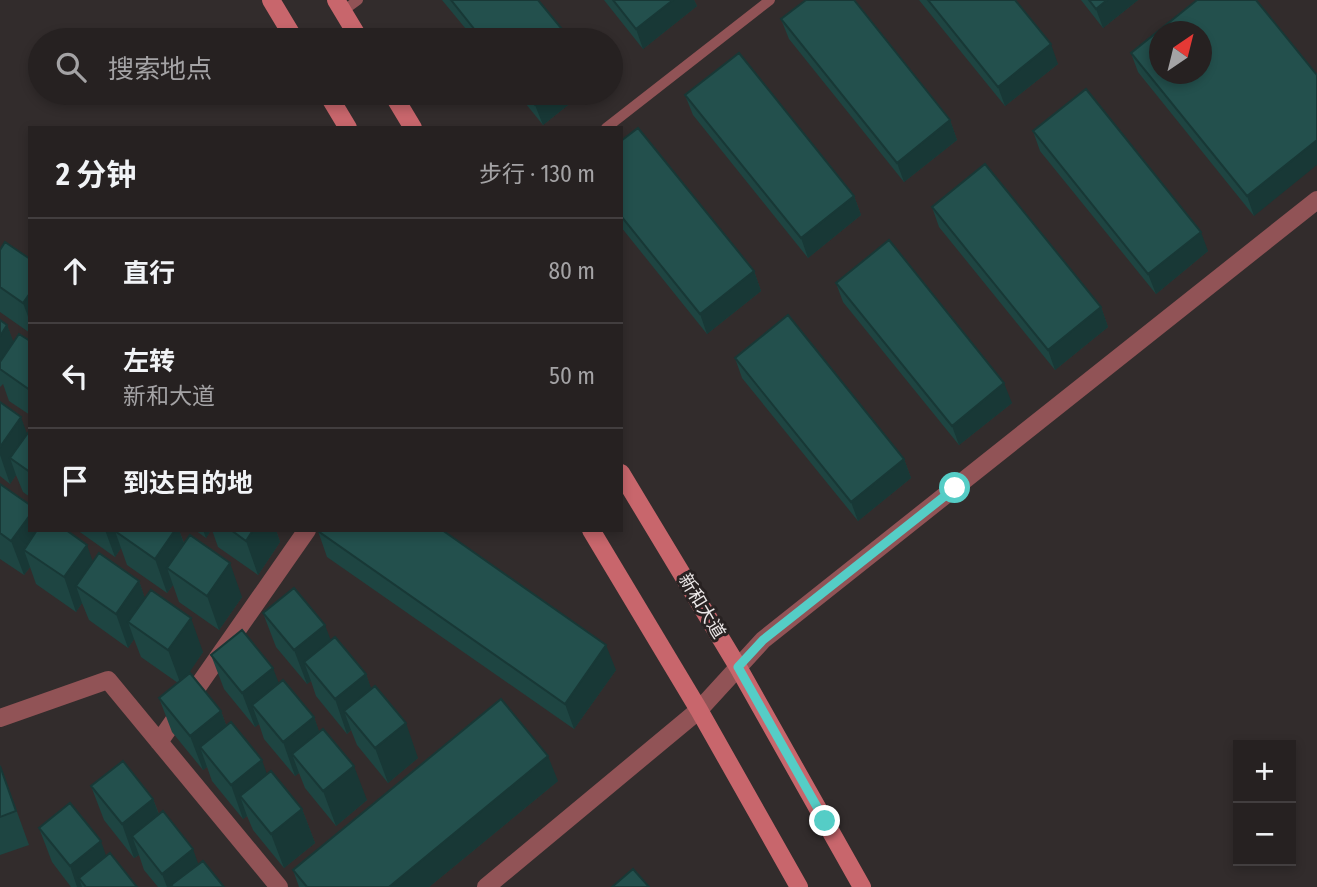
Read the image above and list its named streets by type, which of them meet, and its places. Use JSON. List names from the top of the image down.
{
  "streets": {
    "main road": ["新和大道"]
  },
  "north": "top right",
  "page": {
    "search": "搜索地点",
    "heading": ["2 分钟", "步行 · 130 m"],
    "list": [
      ["直行", "80 m"],
      ["左转", "新和大道", "50 m"],
      "到达目的地"
    ],
    "map_buttons": ["+", "−"]
  }
}
